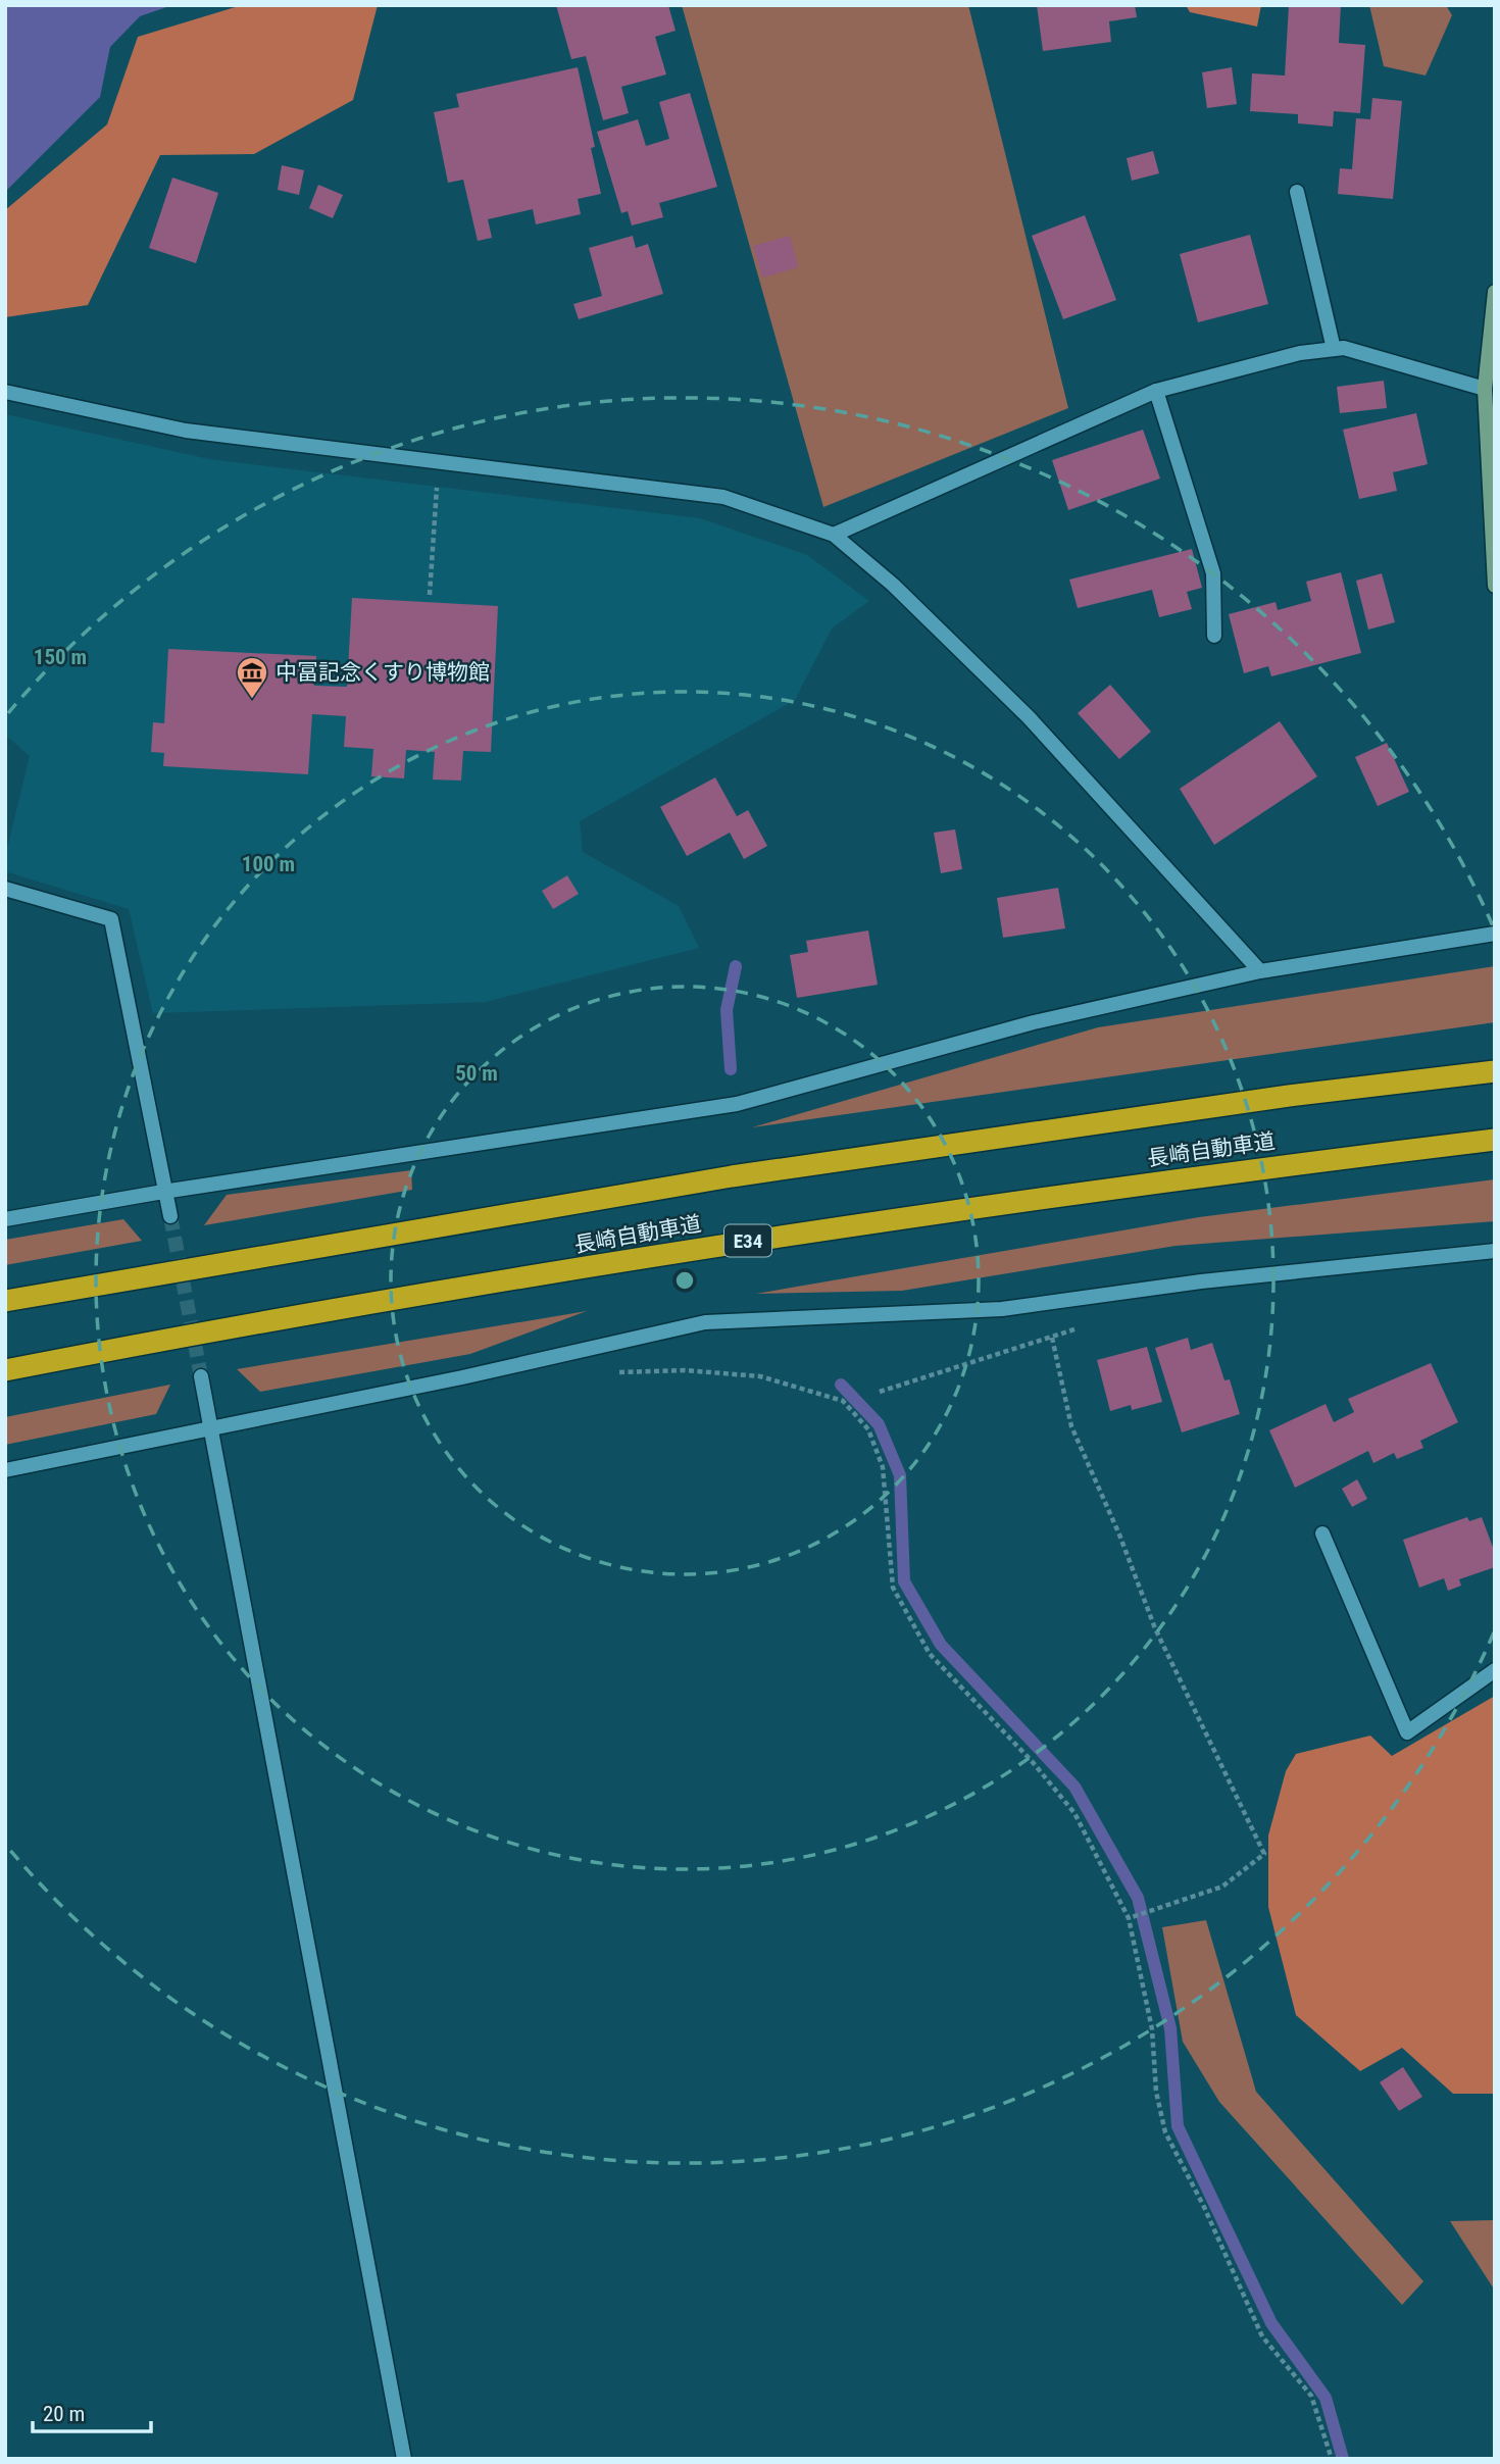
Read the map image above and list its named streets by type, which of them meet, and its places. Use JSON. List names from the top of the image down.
{
  "streets": {
    "highway": ["長崎自動車道", "E34"]
  },
  "places": {
    "museum": ["中冨記念くすり博物館"]
  },
  "scale_bar": "20 m",
  "rings": ["150 m", "100 m", "50 m"]
}
